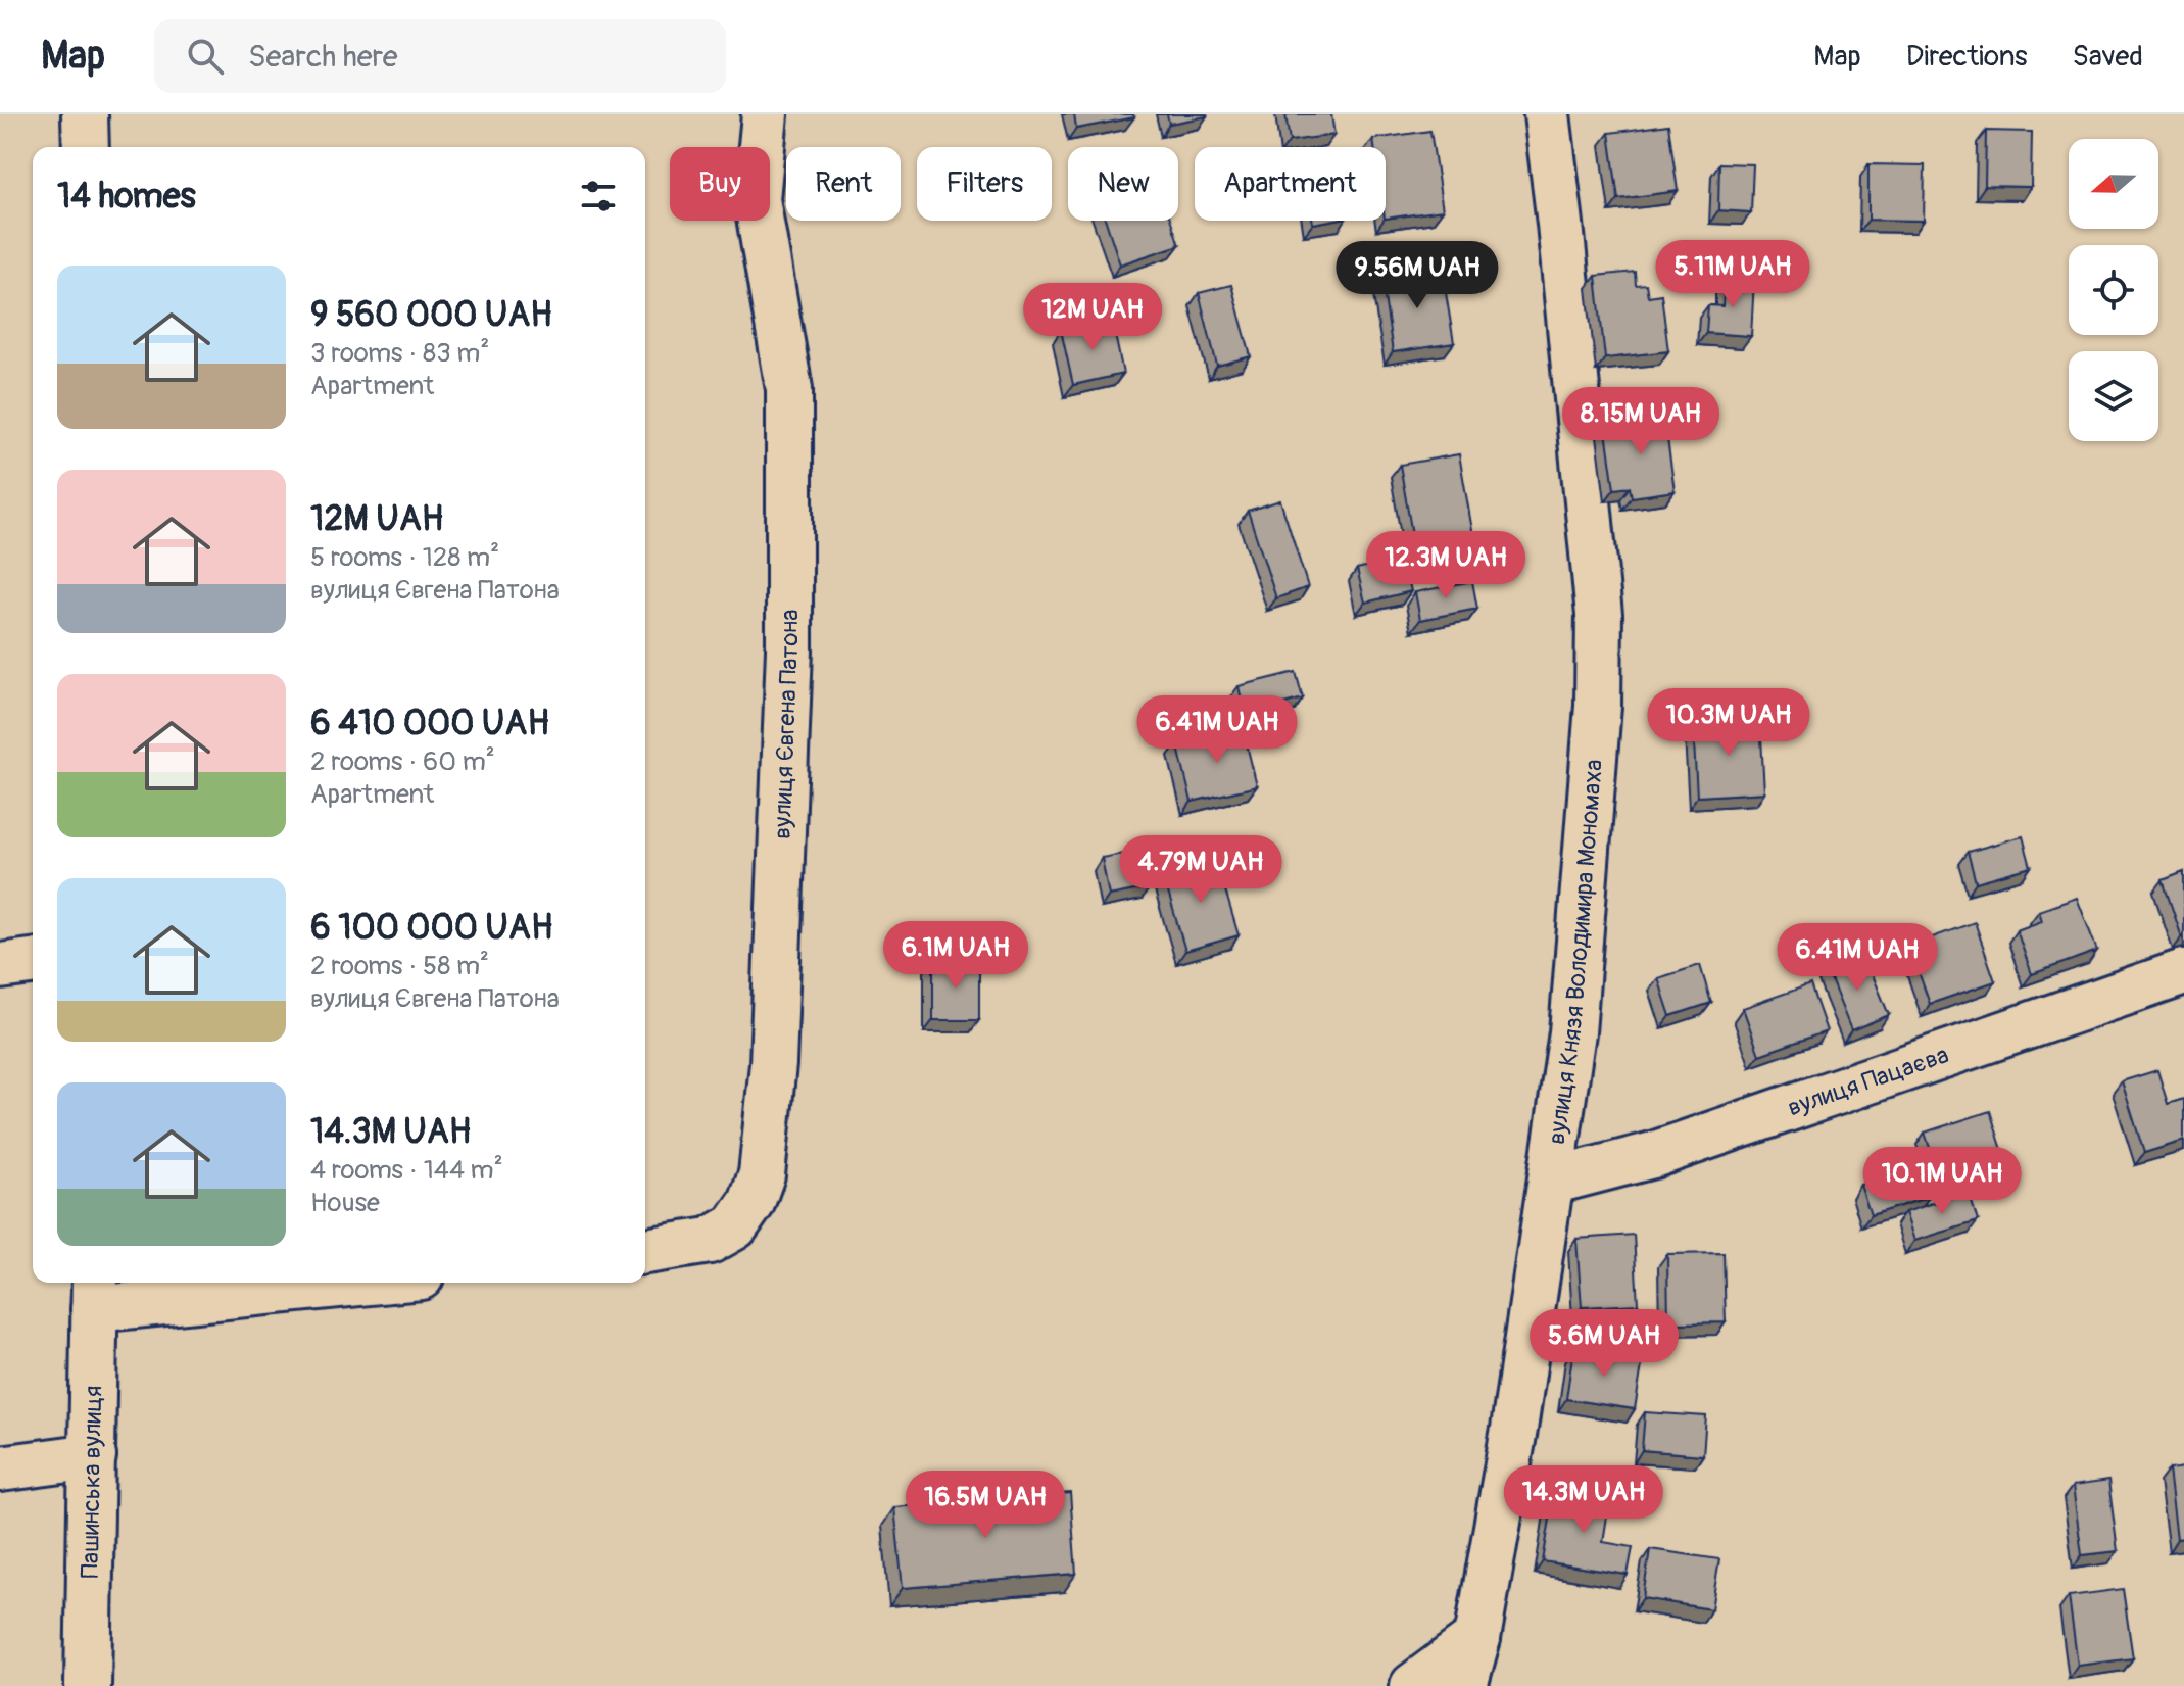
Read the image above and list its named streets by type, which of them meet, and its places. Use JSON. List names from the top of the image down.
{
  "streets": {
    "street": [
      "вулиця Євгена Патона",
      "вулиця Князя Володимира Мономаха",
      "вулиця Пацаєва",
      "Пашинська вулиця"
    ]
  },
  "crossings": [
    ["вулиця Князя Володимира Мономаха", "вулиця Пацаєва"]
  ],
  "north": "left",
  "page": {
    "header": "Map",
    "search": "Search here",
    "nav": ["Map", "Directions", "Saved"],
    "chip": [
      "Buy",
      "Rent",
      "Filters",
      "New",
      "Apartment"
    ],
    "heading": "14 homes",
    "price": [
      "5.11M UAH",
      "9.56M UAH",
      "12M UAH",
      "8.15M UAH",
      "12.3M UAH",
      "10.3M UAH",
      "6.41M UAH",
      "4.79M UAH",
      "6.1M UAH",
      "6.41M UAH",
      "10.1M UAH",
      "5.6M UAH",
      "14.3M UAH",
      "16.5M UAH"
    ],
    "list": [
      {
        "name": "9 560 000 UAH",
        "note": "3 rooms · 83 m² · Apartment"
      },
      {
        "name": "12M UAH",
        "note": "5 rooms · 128 m² · вулиця Євгена Патона"
      },
      {
        "name": "6 410 000 UAH",
        "note": "2 rooms · 60 m² · Apartment"
      },
      {
        "name": "6 100 000 UAH",
        "note": "2 rooms · 58 m² · вулиця Євгена Патона"
      },
      {
        "name": "14.3M UAH",
        "note": "4 rooms · 144 m² · House"
      }
    ]
  }
}
